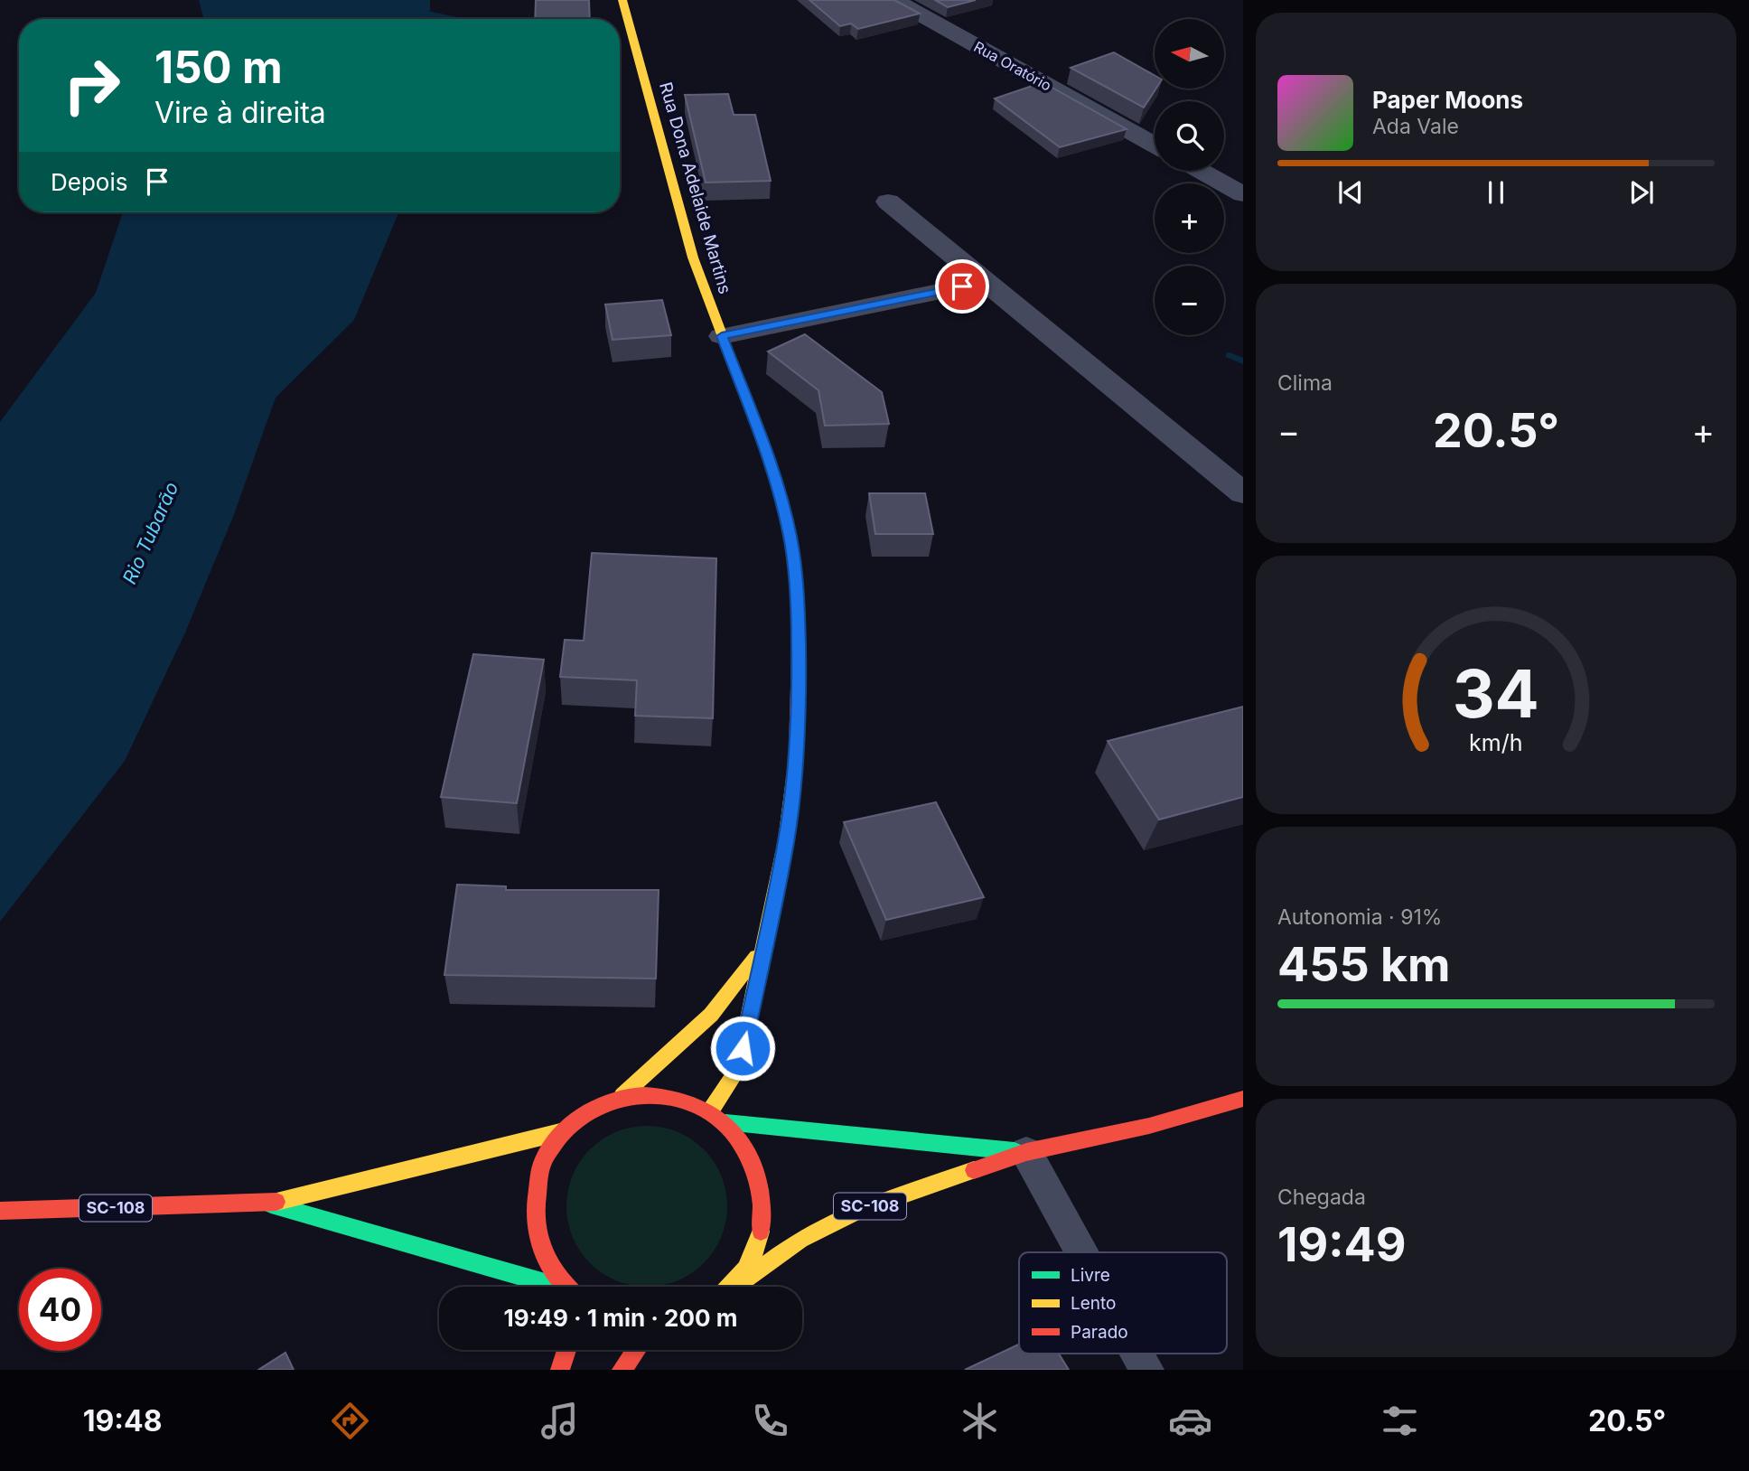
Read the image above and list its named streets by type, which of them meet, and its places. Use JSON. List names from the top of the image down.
{
  "streets": {
    "street": ["Rua Oratório", "Rua Dona Adelaide Martins", "SC-108"]
  },
  "water": ["Rio Tubarão"],
  "legend": ["Livre", "Lento", "Parado"],
  "north": "left",
  "page": {
    "map_buttons": ["+", "−"],
    "turn": ["150 m", "Vire à direita"],
    "song": ["Paper Moons", "Ada Vale"],
    "then": "Depois",
    "tile": [
      "Clima",
      ["Autonomia · 91%", "455 km"],
      ["Chegada", "19:49"]
    ],
    "heat": ["−", "20.5°", "+"],
    "limit": "40",
    "trip": "19:49 · 1 min · 200 m",
    "tabs": ["19:48", "20.5°"],
    "gauge": ["34", "km/h"]
  }
}
